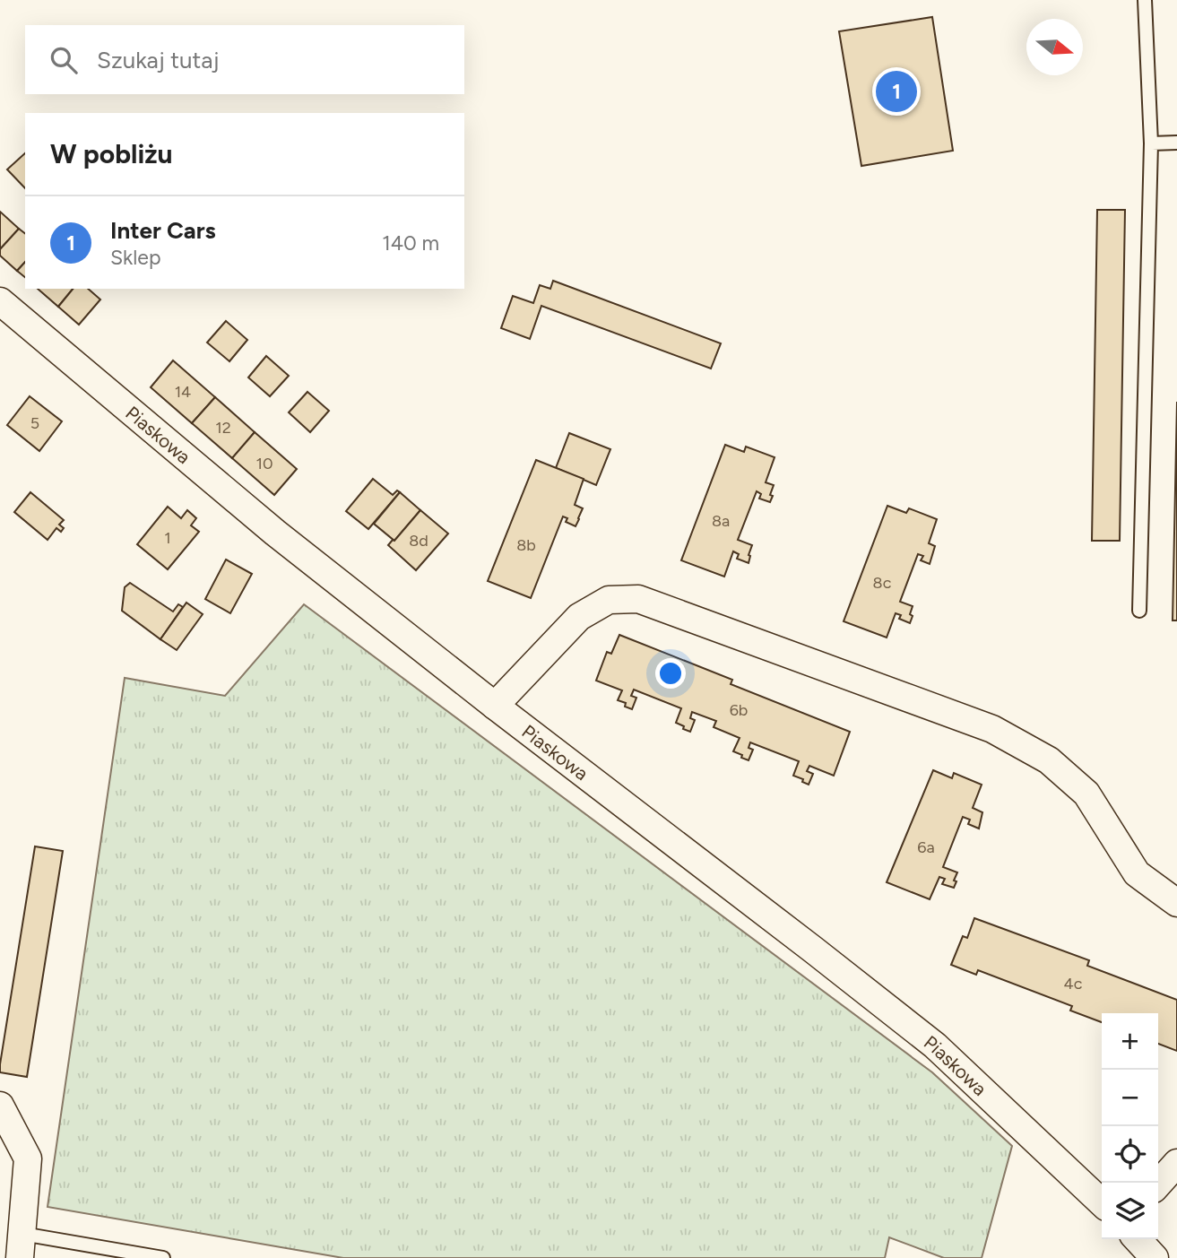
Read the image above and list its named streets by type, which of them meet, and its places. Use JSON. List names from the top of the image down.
{
  "streets": {
    "street": ["Piaskowa"]
  },
  "house_numbers": [
    "14",
    "5",
    "12",
    "10",
    "8a",
    "1",
    "8d",
    "8b",
    "8c",
    "6b",
    "6a",
    "4c"
  ],
  "north": "right",
  "page": {
    "search": "Szukaj tutaj",
    "pins": "1",
    "heading": "W pobliżu",
    "list": [
      {
        "mark": "1",
        "name": "Inter Cars",
        "note": "Sklep",
        "value": "140 m"
      }
    ],
    "map_buttons": ["+", "−"]
  }
}
